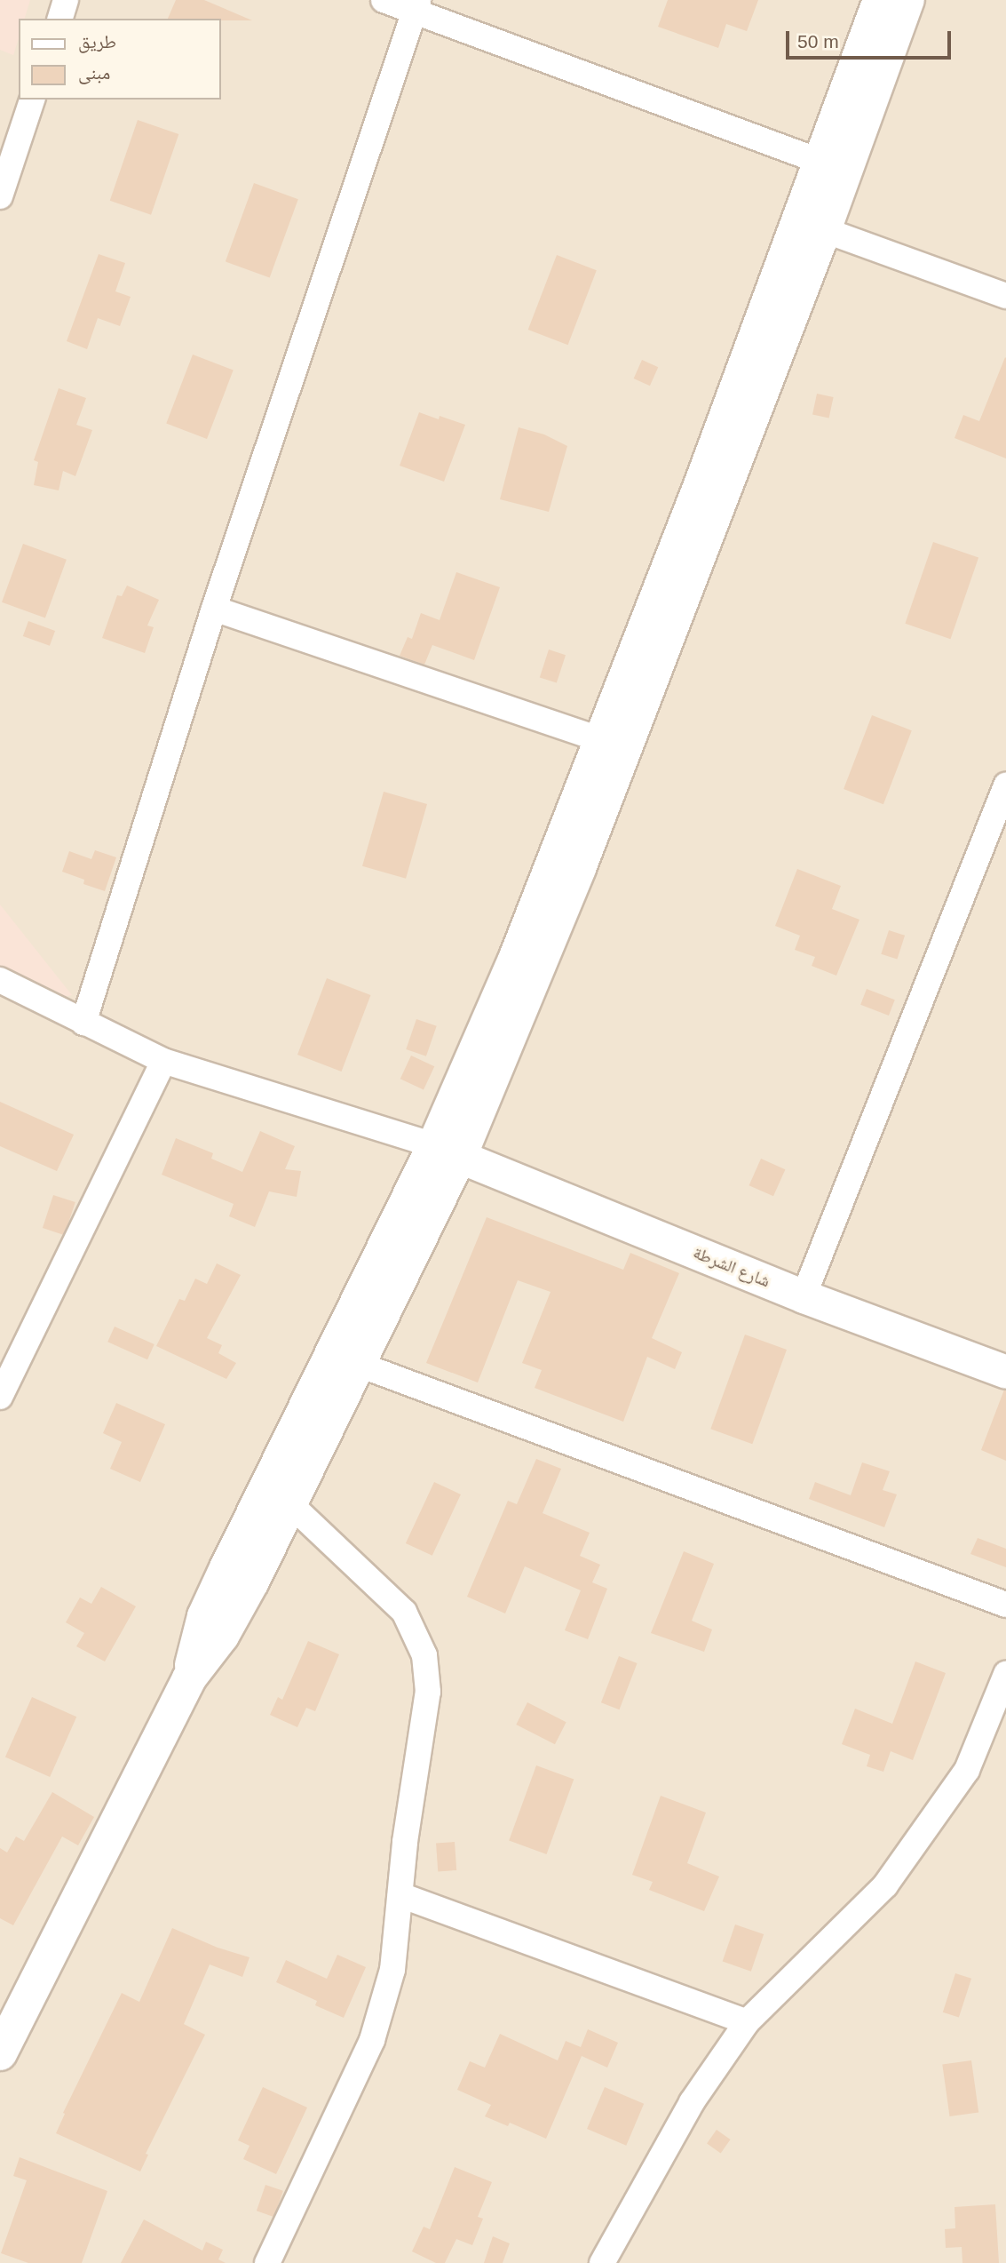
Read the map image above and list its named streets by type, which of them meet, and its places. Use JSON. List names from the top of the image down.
{
  "streets": {
    "street": ["شارع الشرطة"]
  },
  "legend": ["طريق", "مبنى"],
  "scale_bar": "50 m"
}
